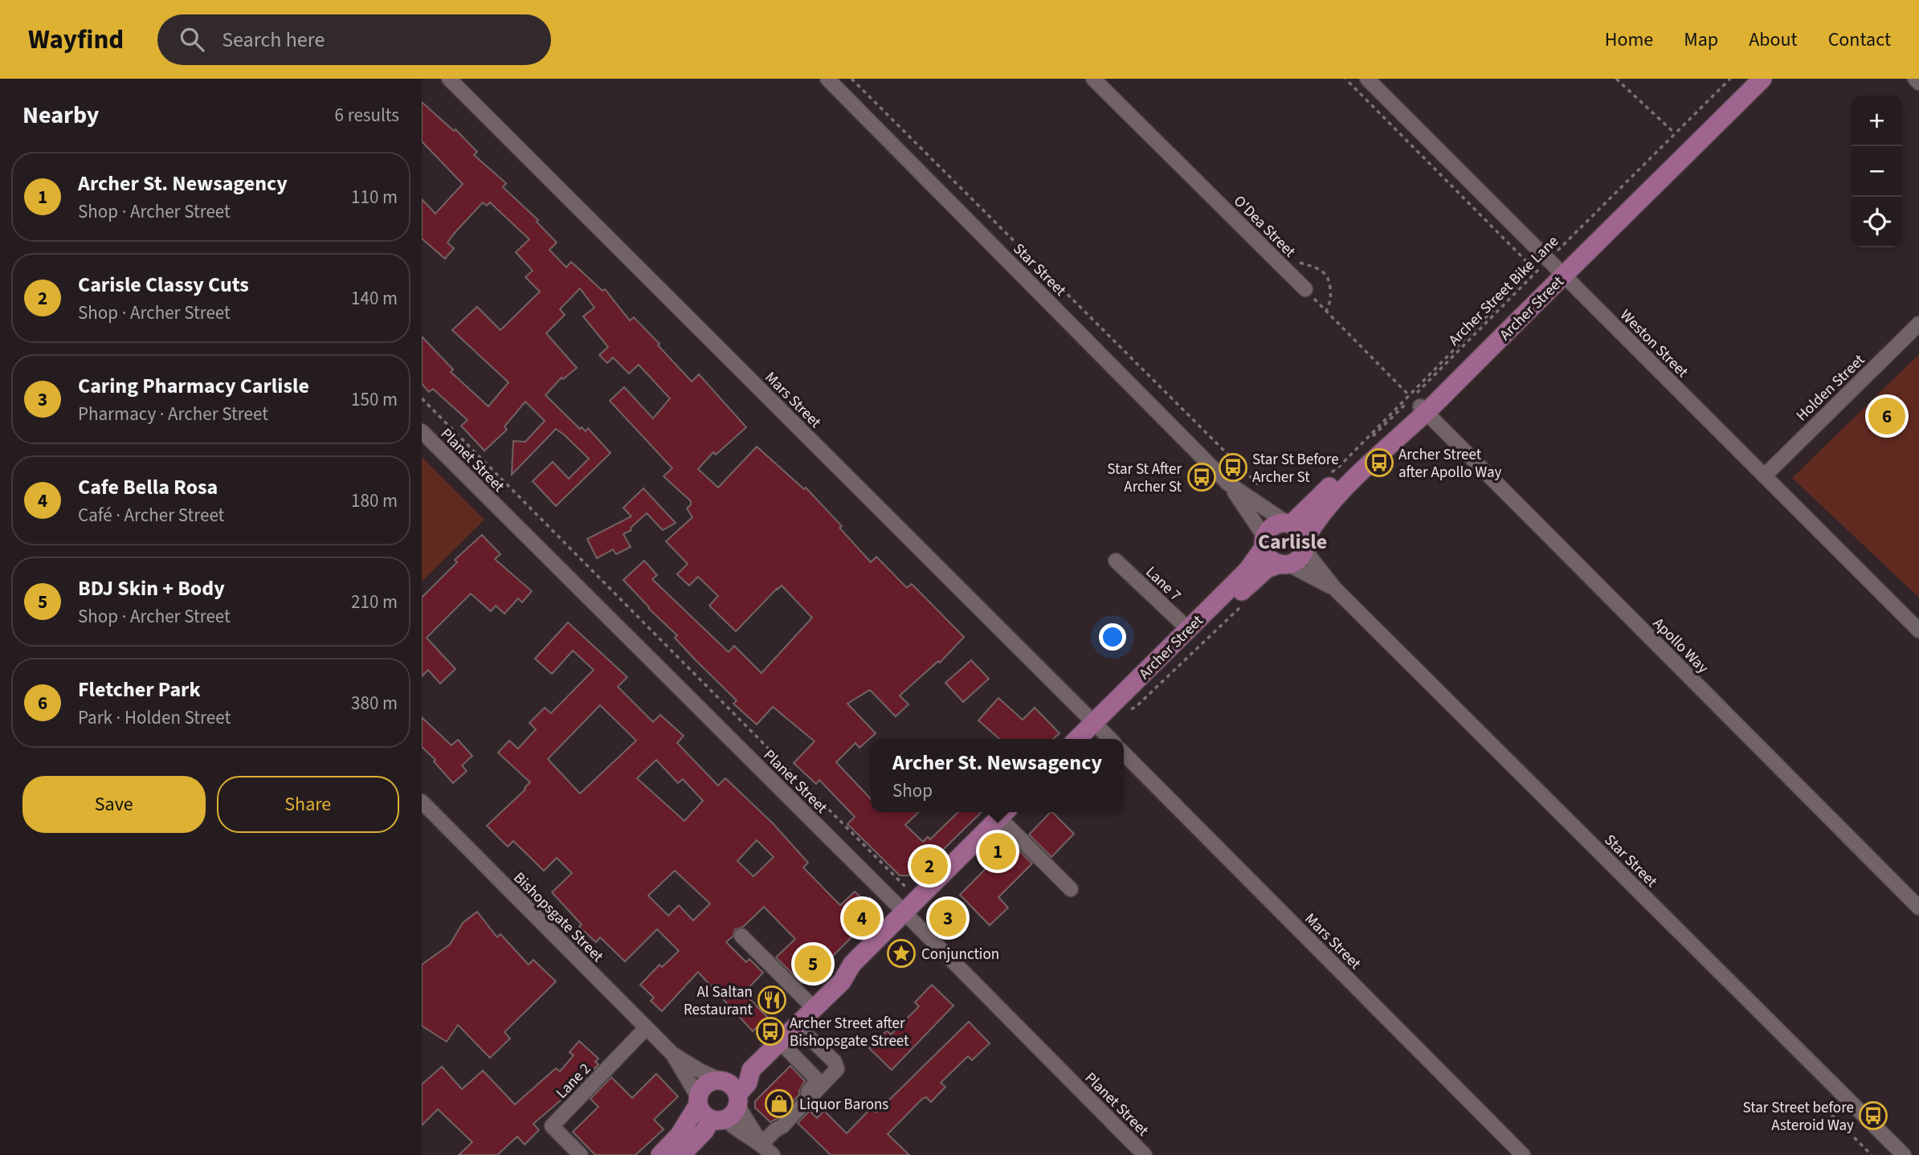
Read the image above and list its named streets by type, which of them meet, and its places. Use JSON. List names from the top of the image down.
{
  "streets": {
    "main road": ["Archer Street"],
    "street": [
      "O'Dea Street",
      "Star Street",
      "Weston Street",
      "Holden Street",
      "Mars Street",
      "Planet Street",
      "Lane 7",
      "Apollo Way",
      "Bishopsgate Street",
      "Lane 2"
    ],
    "path": ["Archer Street Bike Lane"]
  },
  "crossings": [
    ["Star Street", "Archer Street"],
    ["Archer Street Bike Lane", "Archer Street"],
    ["Archer Street Bike Lane", "Weston Street"],
    ["Archer Street Bike Lane", "Apollo Way"],
    ["Archer Street", "Weston Street"],
    ["Archer Street", "Mars Street"],
    ["Archer Street", "Lane 7"],
    ["Archer Street", "Apollo Way"],
    ["Weston Street", "Holden Street"],
    ["Bishopsgate Street", "Lane 2"]
  ],
  "districts": ["Carlisle"],
  "places": {
    "bus stop": [
      "Archer Street after Apollo Way",
      "Star St Before Archer St",
      "Star St After Archer St",
      "Archer Street after Bishopsgate Street",
      "Star Street before Asteroid Way"
    ],
    "place": ["Conjunction"],
    "restaurant": ["Al Saltan Restaurant"],
    "shop": ["Liquor Barons"]
  },
  "page": {
    "header": "Wayfind",
    "search": "Search here",
    "nav": [
      "Home",
      "Map",
      "About",
      "Contact"
    ],
    "heading": ["Nearby", "6 results"],
    "map_buttons": ["+", "−"],
    "list": [
      {
        "mark": "1",
        "name": "Archer St. Newsagency",
        "note": "Shop · Archer Street",
        "value": "110 m"
      },
      {
        "mark": "2",
        "name": "Carisle Classy Cuts",
        "note": "Shop · Archer Street",
        "value": "140 m"
      },
      {
        "mark": "3",
        "name": "Caring Pharmacy Carlisle",
        "note": "Pharmacy · Archer Street",
        "value": "150 m"
      },
      {
        "mark": "4",
        "name": "Cafe Bella Rosa",
        "note": "Café · Archer Street",
        "value": "180 m"
      },
      {
        "mark": "5",
        "name": "BDJ Skin + Body",
        "note": "Shop · Archer Street",
        "value": "210 m"
      },
      {
        "mark": "6",
        "name": "Fletcher Park",
        "note": "Park · Holden Street",
        "value": "380 m"
      }
    ],
    "pins": [
      "6",
      "1",
      "2",
      "3",
      "4",
      "5"
    ],
    "popup": ["Archer St. Newsagency", "Shop"],
    "buttons": ["Save", "Share"]
  }
}
